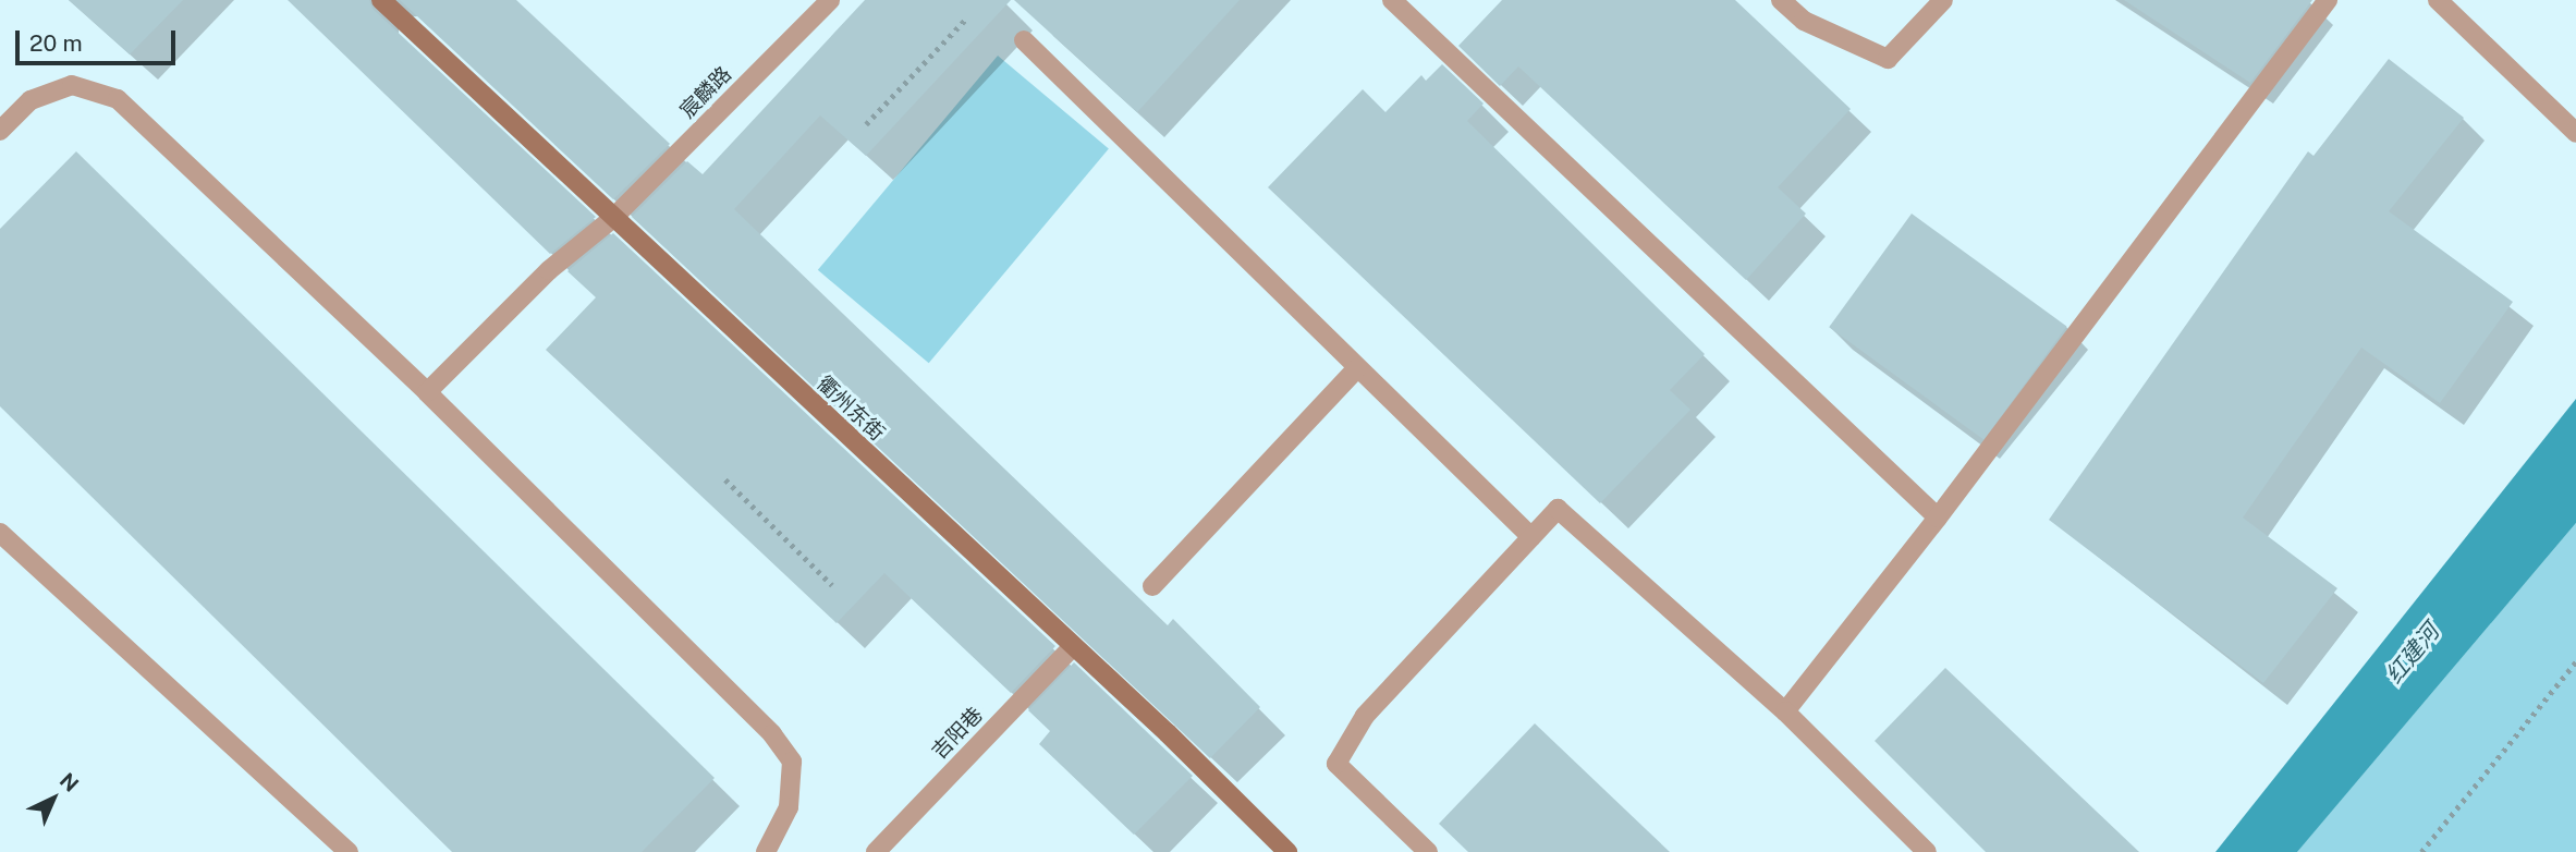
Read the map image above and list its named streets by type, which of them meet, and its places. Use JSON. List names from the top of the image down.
{
  "streets": {
    "street": ["宸麟路", "衢州东街", "吉阳巷"]
  },
  "crossings": [
    ["宸麟路", "衢州东街"],
    ["衢州东街", "吉阳巷"]
  ],
  "water": ["红建河"],
  "scale_bar": "20 m",
  "north": "top right"
}
